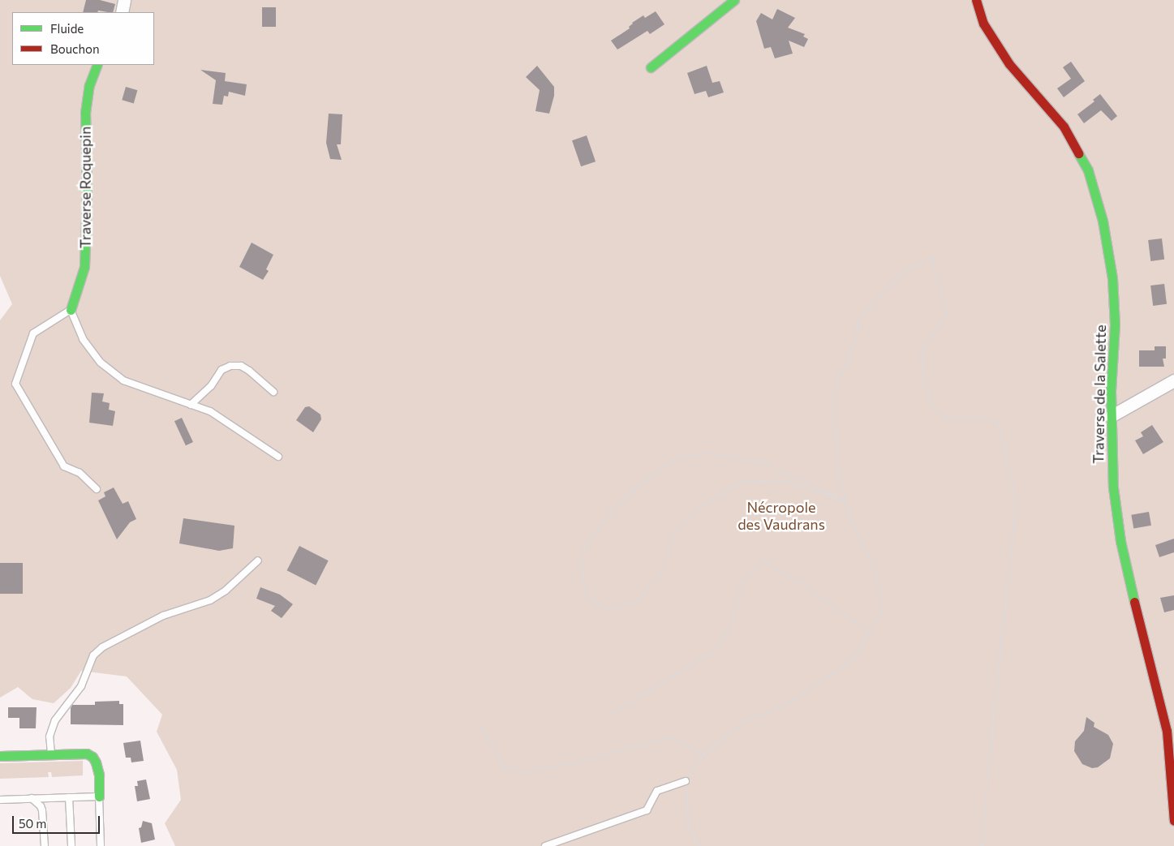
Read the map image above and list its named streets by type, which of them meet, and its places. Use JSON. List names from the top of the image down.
{
  "streets": {
    "street": ["Traverse Roquepin", "Traverse de la Salette"]
  },
  "parks": ["Nécropole des Vaudrans"],
  "legend": ["Fluide", "Bouchon"],
  "scale_bar": "50 m"
}
